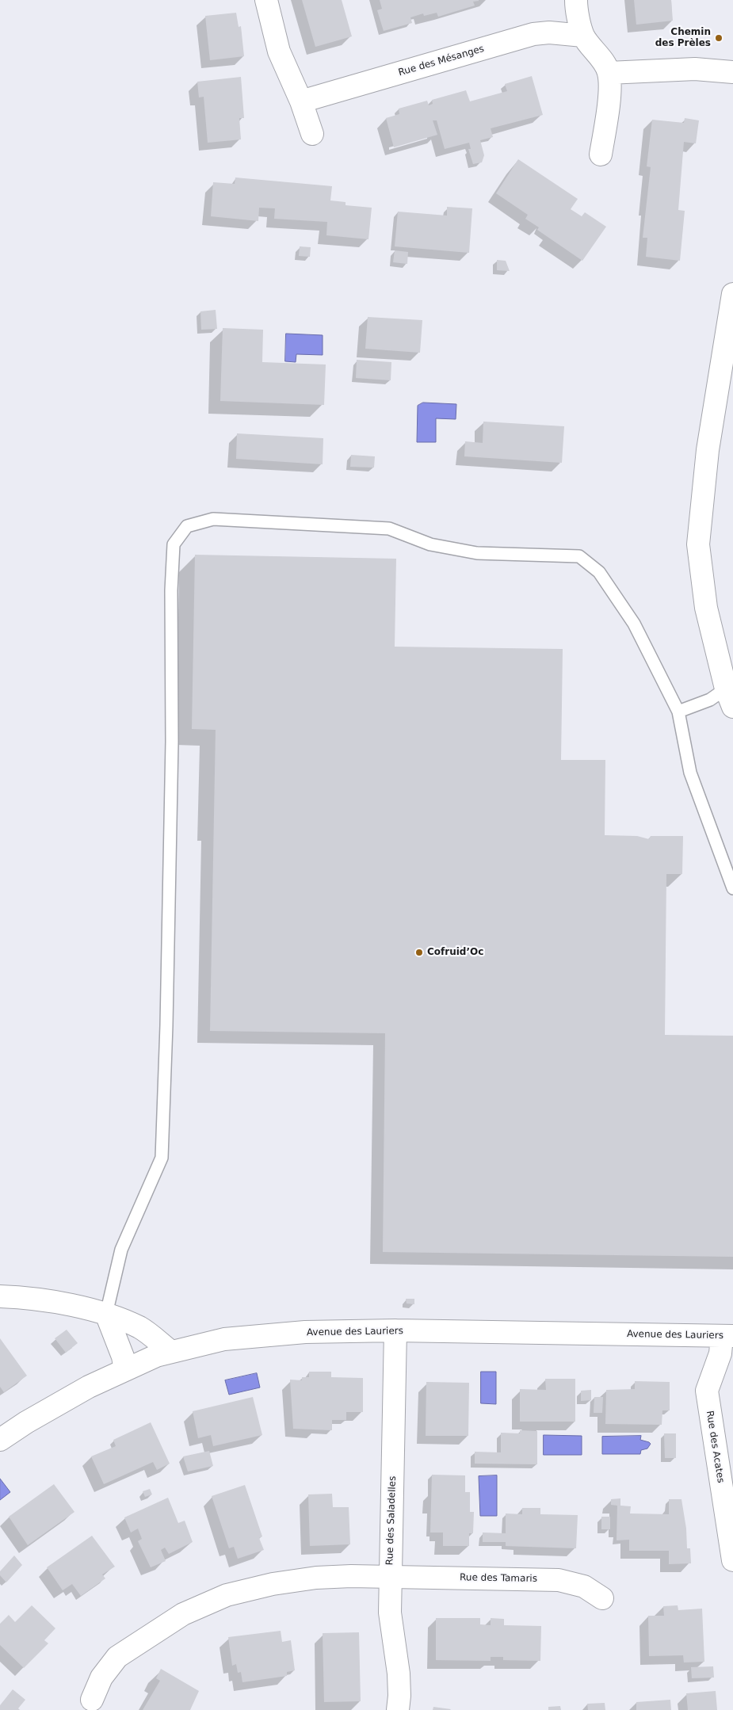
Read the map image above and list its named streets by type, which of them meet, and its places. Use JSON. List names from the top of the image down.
{
  "streets": {
    "street": [
      "Rue des Mésanges",
      "Avenue des Lauriers",
      "Rue des Acates",
      "Rue des Saladelles",
      "Rue des Tamaris"
    ]
  },
  "crossings": [
    ["Avenue des Lauriers", "Rue des Acates"],
    ["Avenue des Lauriers", "Rue des Saladelles"],
    ["Rue des Saladelles", "Rue des Tamaris"]
  ],
  "places": ["Chemin des Prèles", "Cofruid’Oc"]
}
